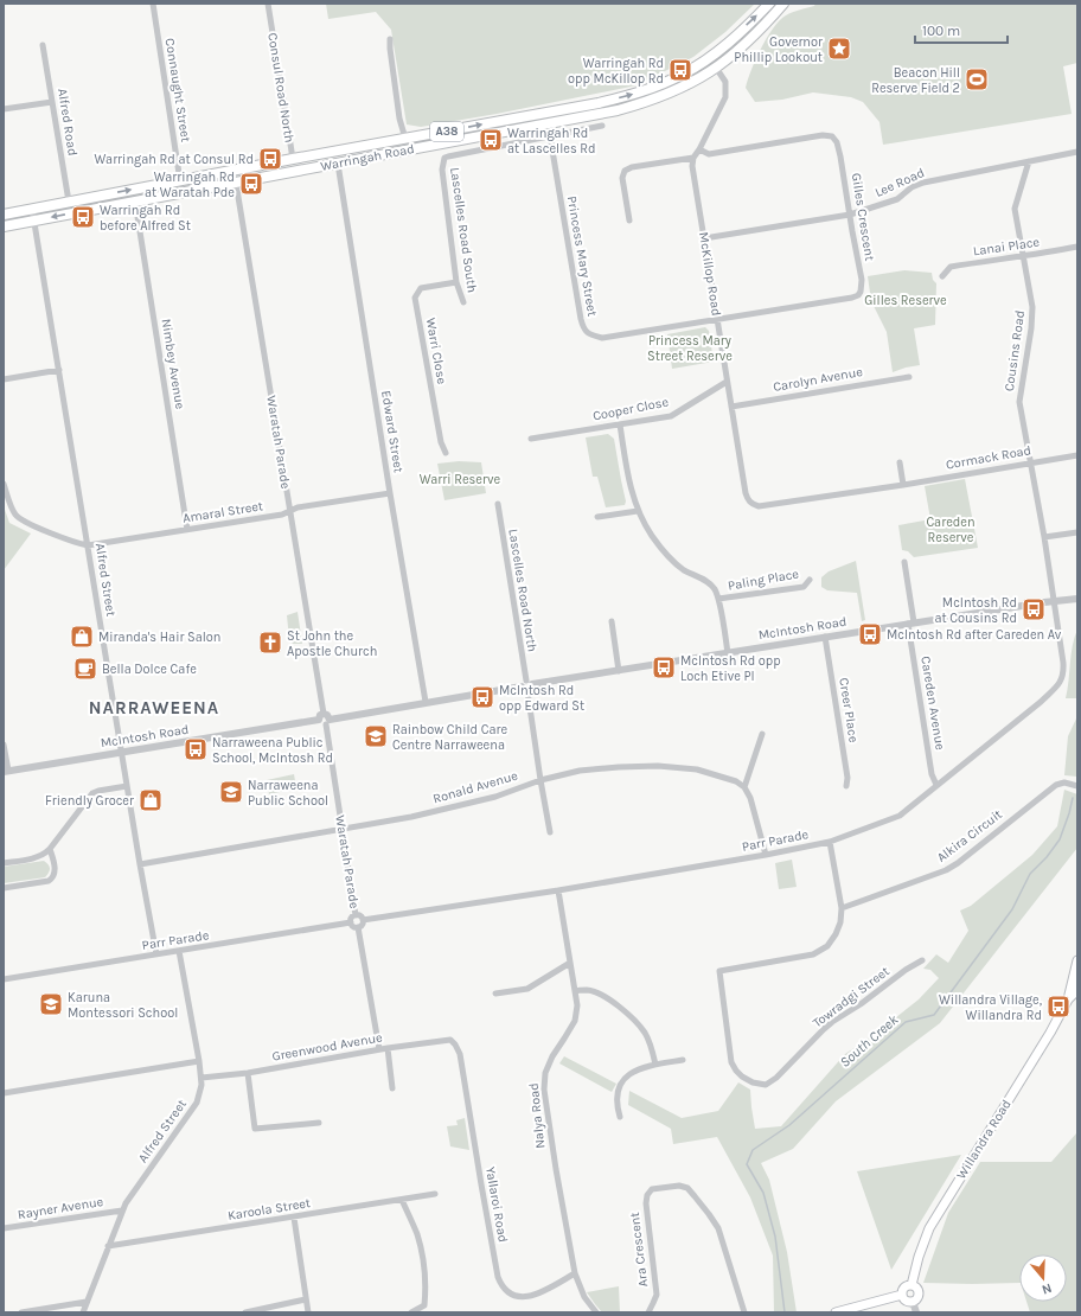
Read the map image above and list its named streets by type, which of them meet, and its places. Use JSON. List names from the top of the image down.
{
  "streets": {
    "highway": [
      "Consul Road North",
      "A38",
      "Warringah Road",
      "Waratah Parade"
    ],
    "main road": ["Willandra Road"],
    "street": [
      "Connaught Street",
      "Alfred Road",
      "Lee Road",
      "Gilles Crescent",
      "Lascelles Road South",
      "Lanai Place",
      "Princess Mary Street",
      "McKillop Road",
      "Warri Close",
      "Cousins Road",
      "Nimbey Avenue",
      "Carolyn Avenue",
      "Cooper Close",
      "Edward Street",
      "Cormack Road",
      "Amaral Street",
      "Alfred Street",
      "Paling Place",
      "Lascelles Road North",
      "McIntosh Road",
      "Careden Avenue",
      "Creer Place",
      "Ronald Avenue",
      "Alkira Circuit",
      "Parr Parade",
      "Towradgi Street",
      "Greenwood Avenue",
      "Nalya Road",
      "Yallaroi Road",
      "Rayner Avenue",
      "Karoola Street",
      "Ara Crescent"
    ]
  },
  "crossings": [
    ["Consul Road North", "Warringah Road"],
    ["Connaught Street", "Warringah Road"],
    ["Alfred Road", "Warringah Road"],
    ["Warringah Road", "Nimbey Avenue"],
    ["Warringah Road", "Edward Street"],
    ["Warringah Road", "Waratah Parade"],
    ["Warringah Road", "Alfred Street"],
    ["Lee Road", "Gilles Crescent"],
    ["Lee Road", "McKillop Road"],
    ["Lee Road", "Cousins Road"],
    ["Gilles Crescent", "Princess Mary Street"],
    ["Gilles Crescent", "McKillop Road"],
    ["Lascelles Road South", "Warri Close"],
    ["Lanai Place", "Cousins Road"],
    ["Princess Mary Street", "McKillop Road"],
    ["McKillop Road", "Carolyn Avenue"],
    ["McKillop Road", "Cooper Close"],
    ["McKillop Road", "Cormack Road"],
    ["Cousins Road", "Cormack Road"],
    ["Cousins Road", "McIntosh Road"],
    ["Cousins Road", "Parr Parade"],
    ["Nimbey Avenue", "Amaral Street"],
    ["Edward Street", "Amaral Street"],
    ["Edward Street", "McIntosh Road"],
    ["Waratah Parade", "Amaral Street"],
    ["Waratah Parade", "McIntosh Road"],
    ["Waratah Parade", "Ronald Avenue"],
    ["Waratah Parade", "Parr Parade"],
    ["Amaral Street", "Alfred Street"],
    ["Alfred Street", "McIntosh Road"],
    ["Alfred Street", "Ronald Avenue"],
    ["Alfred Street", "Parr Parade"],
    ["Alfred Street", "Greenwood Avenue"],
    ["Alfred Street", "Rayner Avenue"],
    ["Alfred Street", "Karoola Street"],
    ["Lascelles Road North", "McIntosh Road"],
    ["Lascelles Road North", "Ronald Avenue"],
    ["McIntosh Road", "Careden Avenue"],
    ["McIntosh Road", "Creer Place"],
    ["McIntosh Road", "Parr Parade"],
    ["Careden Avenue", "Parr Parade"],
    ["Alkira Circuit", "Towradgi Street"],
    ["Parr Parade", "Towradgi Street"],
    ["Parr Parade", "Nalya Road"],
    ["Greenwood Avenue", "Yallaroi Road"],
    ["Nalya Road", "Yallaroi Road"]
  ],
  "districts": ["NARRAWEENA"],
  "water": ["South Creek"],
  "parks": [
    "Gilles Reserve",
    "Princess Mary Street Reserve",
    "Warri Reserve",
    "Careden Reserve"
  ],
  "places": {
    "place": ["Governor Phillip Lookout"],
    "bus stop": [
      "Warringah Rd opp McKillop Rd",
      "Warringah Rd at Lascelles Rd",
      "Warringah Rd at Consul Rd",
      "Warringah Rd at Waratah Pde",
      "Warringah Rd before Alfred St",
      "McIntosh Rd at Cousins Rd",
      "McIntosh Rd after Careden Av",
      "McIntosh Rd opp Loch Etive Pl",
      "McIntosh Rd opp Edward St",
      "Narraweena Public School, McIntosh Rd",
      "Willandra Village, Willandra Rd"
    ],
    "sports": ["Beacon Hill Reserve Field 2"],
    "shop": ["Miranda's Hair Salon", "Friendly Grocer"],
    "church": ["St John the Apostle Church"],
    "cafe": ["Bella Dolce Cafe"],
    "school or university": ["Rainbow Child Care Centre Narraweena", "Narraweena Public School", "Karuna Montessori School"]
  },
  "scale_bar": "100 m",
  "north": "bottom"
}
